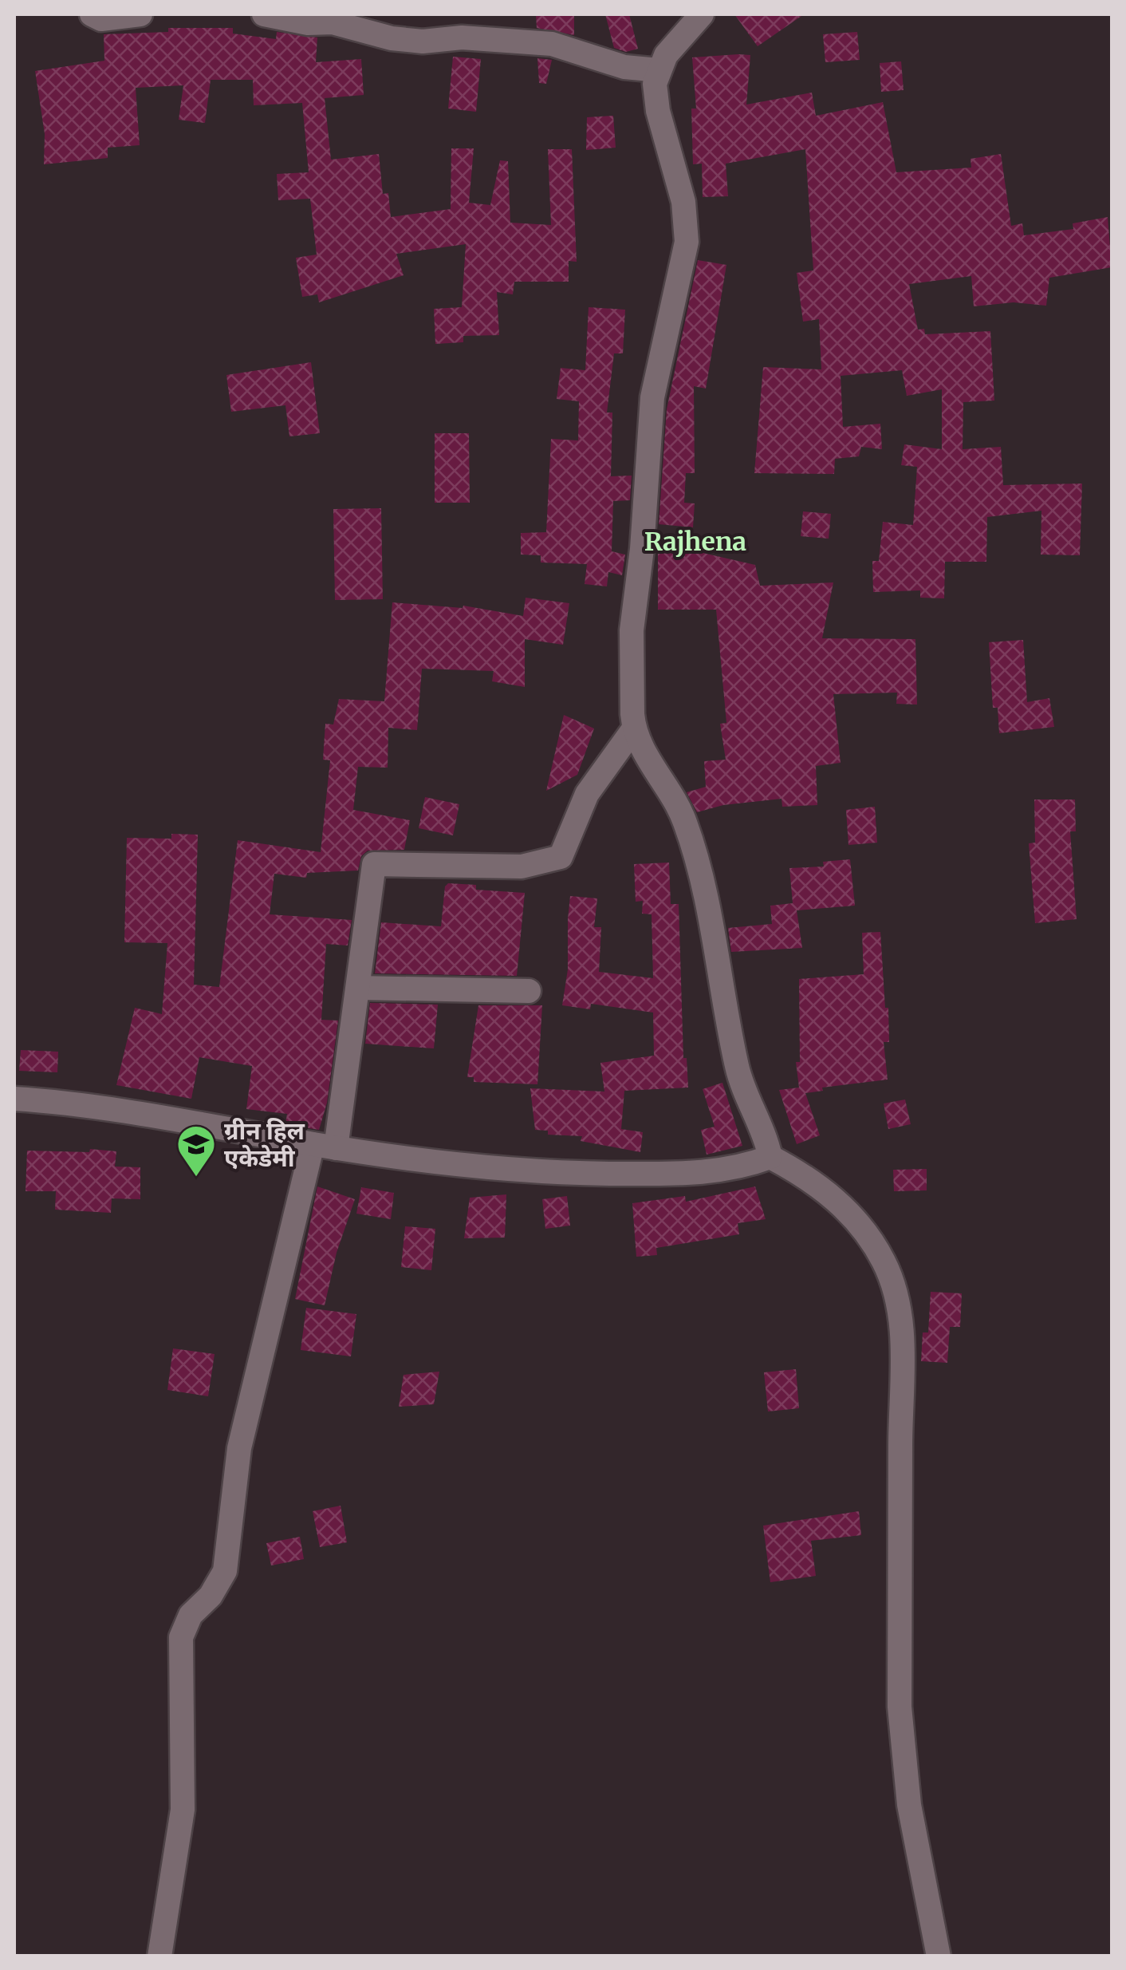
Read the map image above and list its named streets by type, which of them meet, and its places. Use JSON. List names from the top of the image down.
{
  "districts": ["Rajhena"],
  "places": {
    "school or university": ["ग्रीन हिल एकेडेमी"]
  }
}
